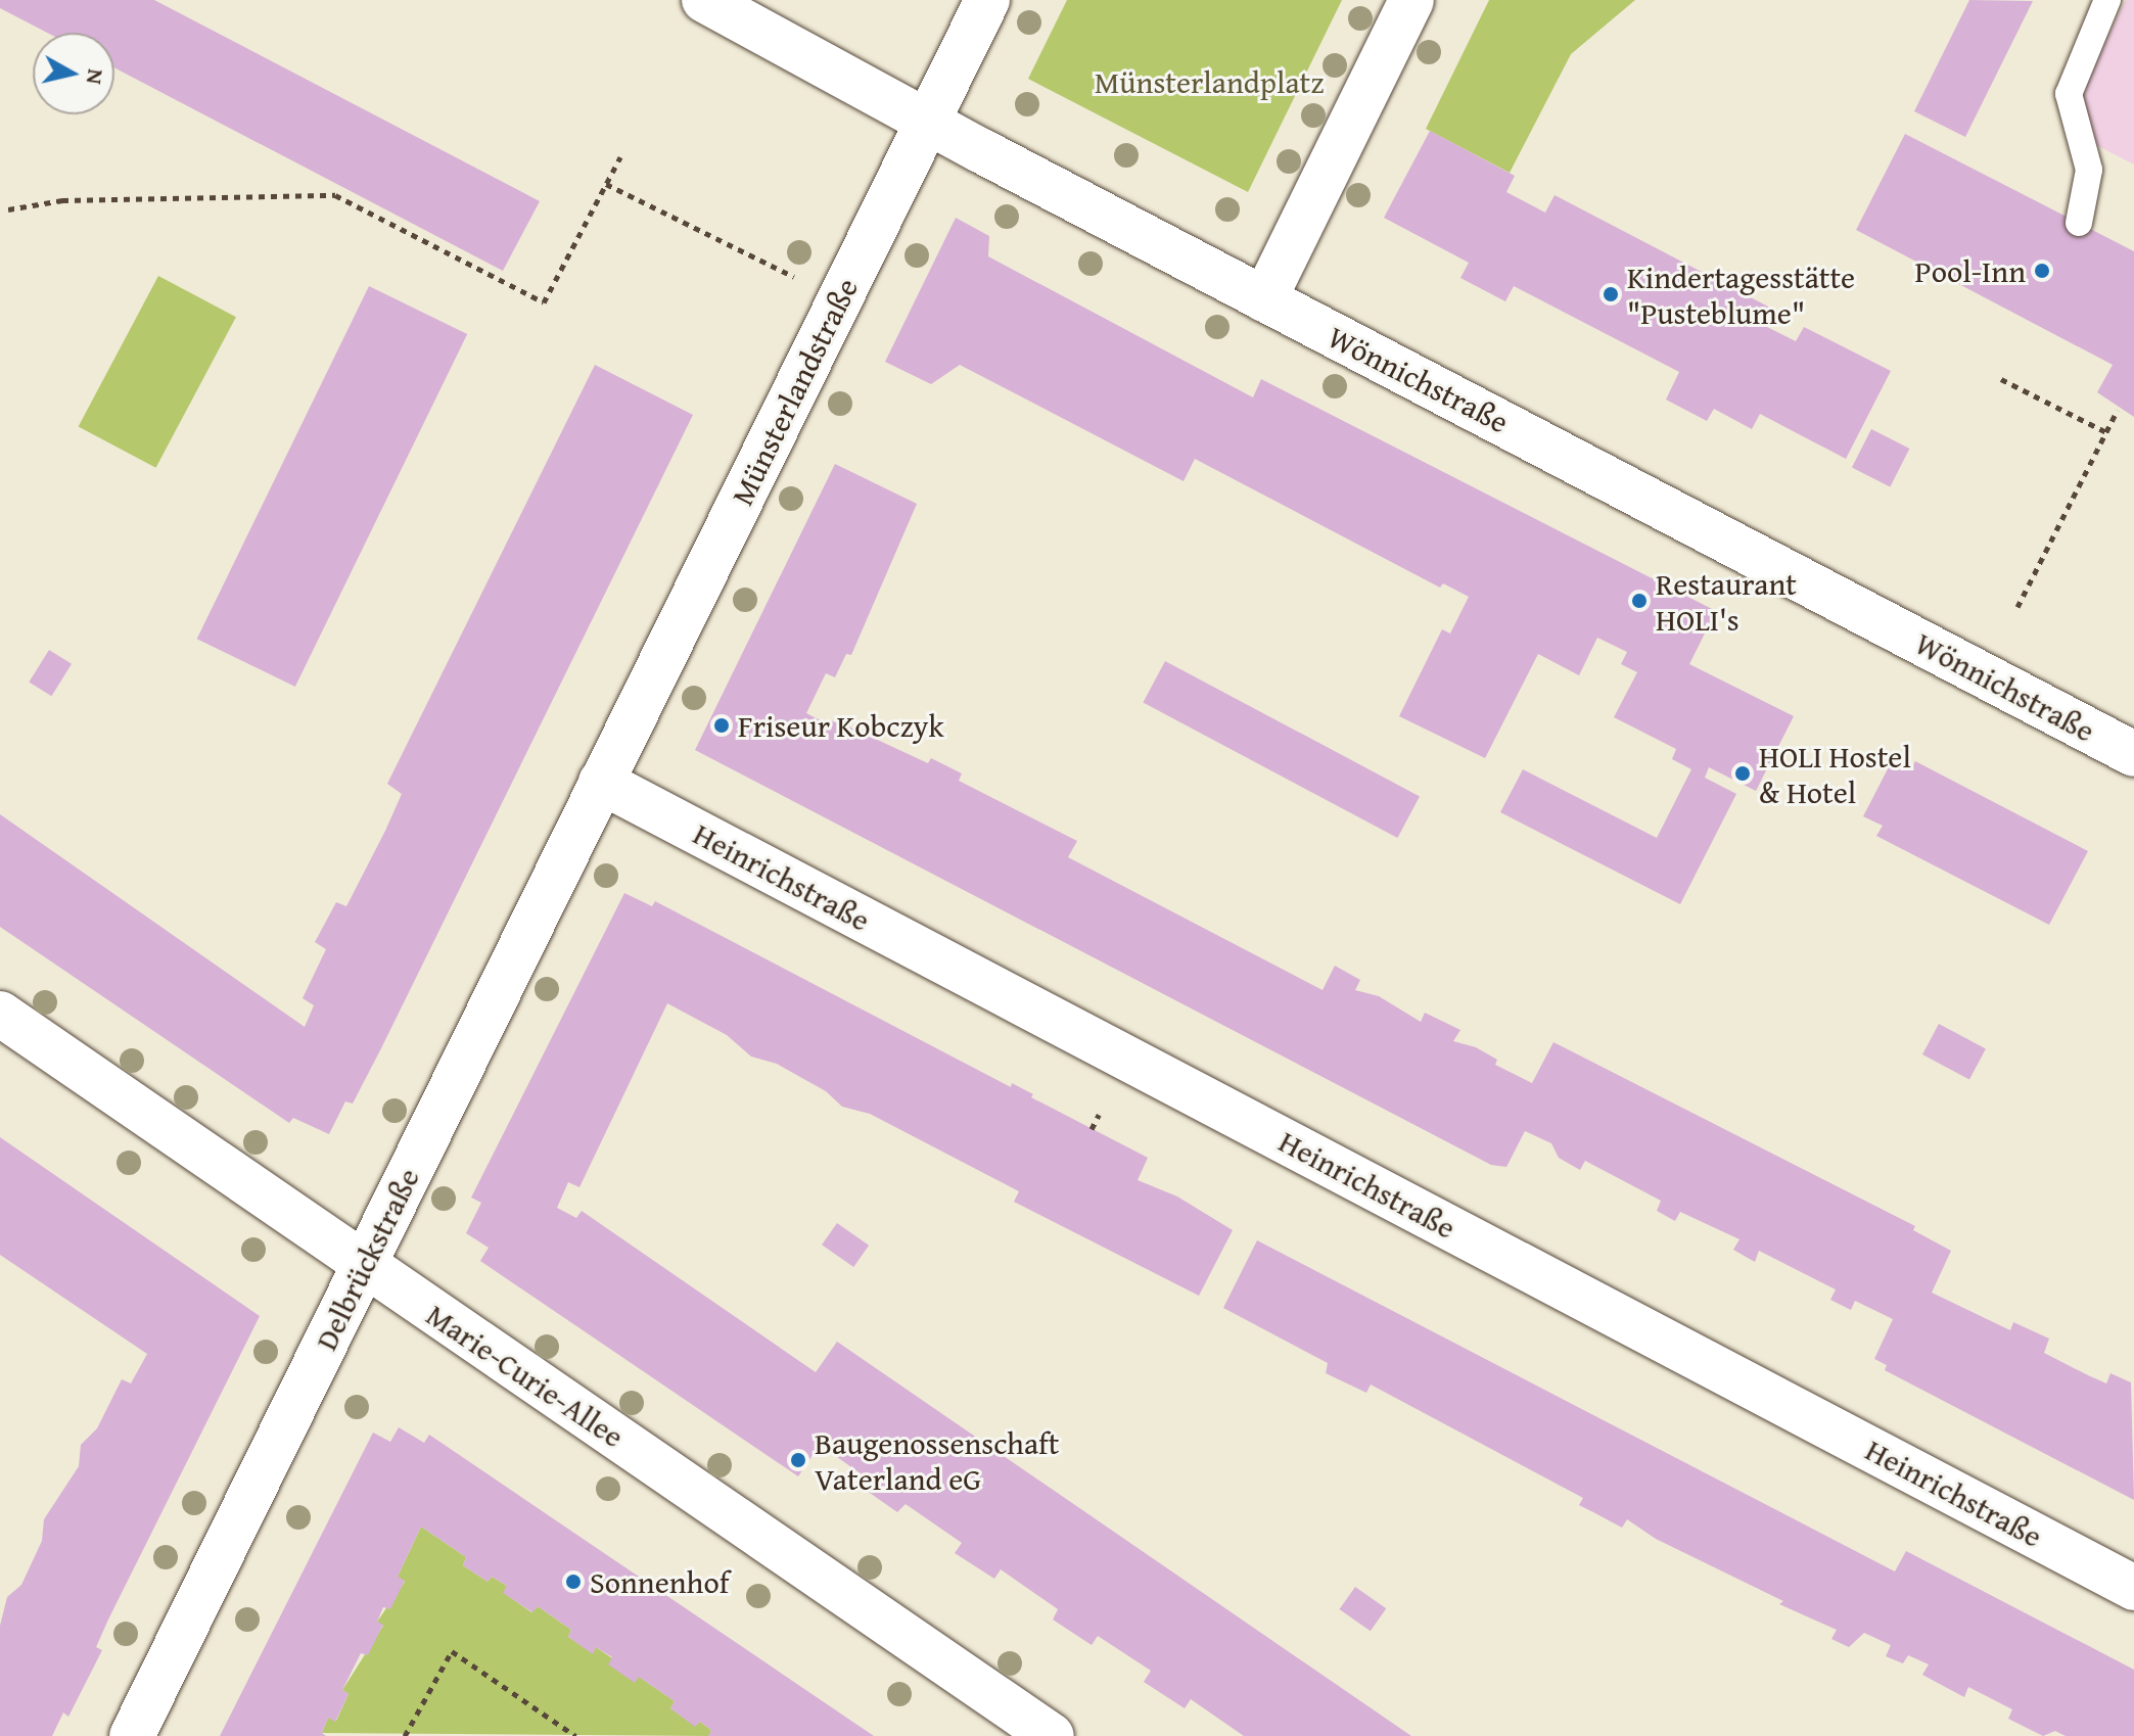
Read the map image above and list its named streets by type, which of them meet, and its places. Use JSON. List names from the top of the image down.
{
  "streets": {
    "street": [
      "Wönnichstraße",
      "Münsterlandstraße",
      "Heinrichstraße",
      "Delbrückstraße",
      "Marie-Curie-Allee"
    ]
  },
  "crossings": [
    ["Wönnichstraße", "Münsterlandstraße"],
    ["Münsterlandstraße", "Heinrichstraße"],
    ["Münsterlandstraße", "Delbrückstraße"],
    ["Heinrichstraße", "Delbrückstraße"],
    ["Delbrückstraße", "Marie-Curie-Allee"]
  ],
  "parks": ["Münsterlandplatz"],
  "places": [
    "Pool-Inn",
    "Kindertagesstätte \"Pusteblume\"",
    "Restaurant HOLI's",
    "Friseur Kobczyk",
    "HOLI Hostel & Hotel",
    "Baugenossenschaft Vaterland eG",
    "Sonnenhof"
  ],
  "north": "right"
}
